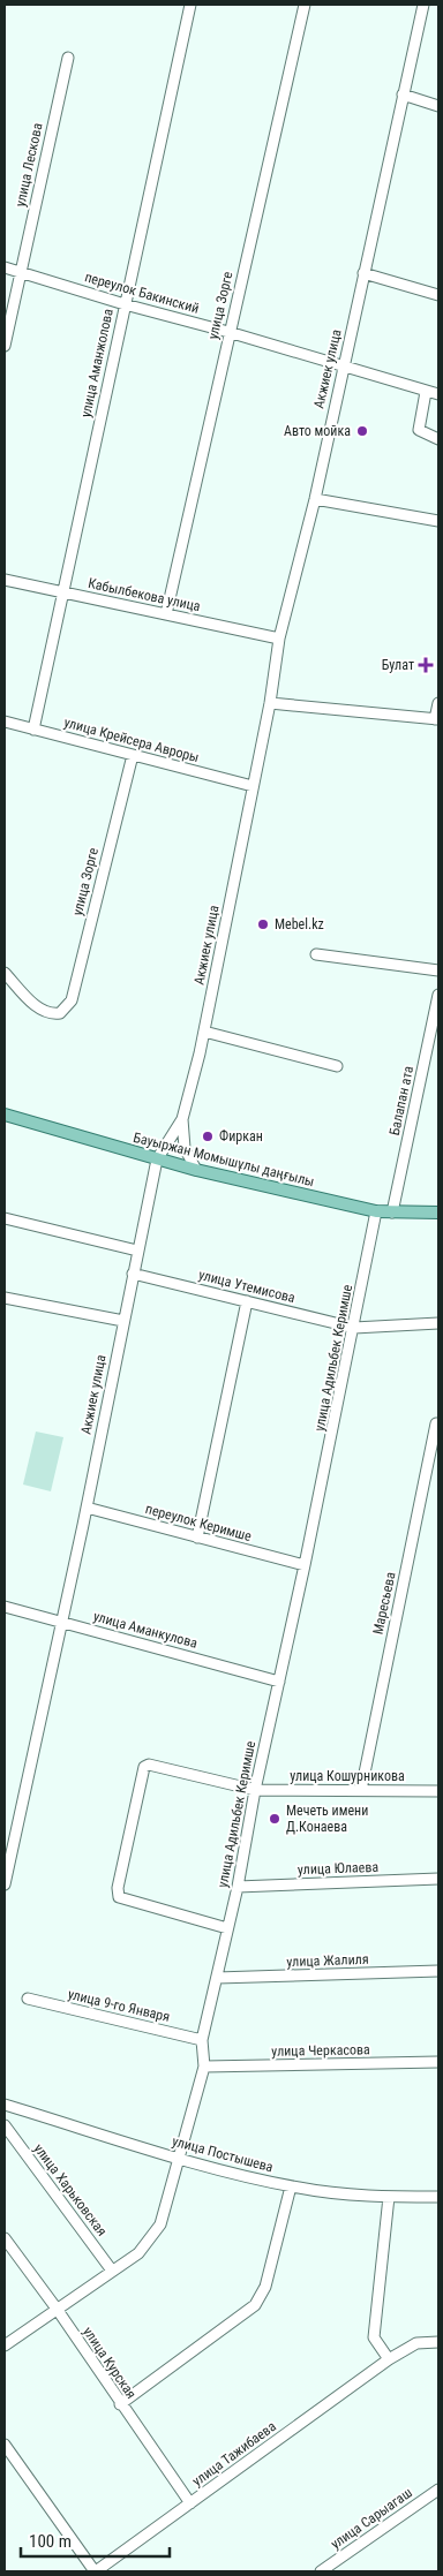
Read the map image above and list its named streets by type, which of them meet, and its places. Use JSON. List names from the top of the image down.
{
  "streets": {
    "main road": ["Бауыржан Момышұлы даңғылы"],
    "street": [
      "улица Лескова",
      "переулок Бакинский",
      "улица Зорге",
      "улица Аманжолова",
      "Акжиек улица",
      "Кабылбекова улица",
      "улица Крейсера Авроры",
      "Балапан ата",
      "улица Утемисова",
      "улица Адильбек Керимше",
      "переулок Керимше",
      "Маресьева",
      "улица Аманкулова",
      "улица Кошурникова",
      "улица Юлаева",
      "улица Жалиля",
      "улица 9-го Января",
      "улица Черкасова",
      "улица Постышева",
      "улица Харьковская",
      "улица Курская",
      "улица Тажибаева",
      "улица Сарыагаш"
    ]
  },
  "crossings": [
    ["улица Лескова", "переулок Бакинский"],
    ["переулок Бакинский", "улица Зорге"],
    ["переулок Бакинский", "улица Аманжолова"],
    ["переулок Бакинский", "Акжиек улица"],
    ["улица Зорге", "Кабылбекова улица"],
    ["улица Зорге", "улица Крейсера Авроры"],
    ["улица Аманжолова", "Кабылбекова улица"],
    ["улица Аманжолова", "улица Крейсера Авроры"],
    ["Акжиек улица", "Кабылбекова улица"],
    ["Акжиек улица", "улица Крейсера Авроры"],
    ["Акжиек улица", "Бауыржан Момышұлы даңғылы"],
    ["Акжиек улица", "улица Утемисова"],
    ["Акжиек улица", "переулок Керимше"],
    ["Акжиек улица", "улица Аманкулова"],
    ["Балапан ата", "Бауыржан Момышұлы даңғылы"],
    ["Бауыржан Момышұлы даңғылы", "улица Адильбек Керимше"],
    ["улица Утемисова", "улица Адильбек Керимше"],
    ["улица Адильбек Керимше", "переулок Керимше"],
    ["улица Адильбек Керимше", "улица Аманкулова"],
    ["улица Адильбек Керимше", "улица Кошурникова"],
    ["улица Адильбек Керимше", "улица Юлаева"],
    ["улица Адильбек Керимше", "улица Жалиля"],
    ["улица Адильбек Керимше", "улица 9-го Января"],
    ["улица Адильбек Керимше", "улица Черкасова"],
    ["улица Адильбек Керимше", "улица Постышева"],
    ["улица Адильбек Керимше", "улица Харьковская"],
    ["улица Адильбек Керимше", "улица Курская"],
    ["Маресьева", "улица Кошурникова"],
    ["улица Курская", "улица Тажибаева"]
  ],
  "places": {
    "other": [
      "Авто мойка",
      "Mebel.kz",
      "Фиркан",
      "Мечеть имени Д.Конаева"
    ],
    "health": ["Булат"]
  },
  "scale_bar": "100 m"
}
